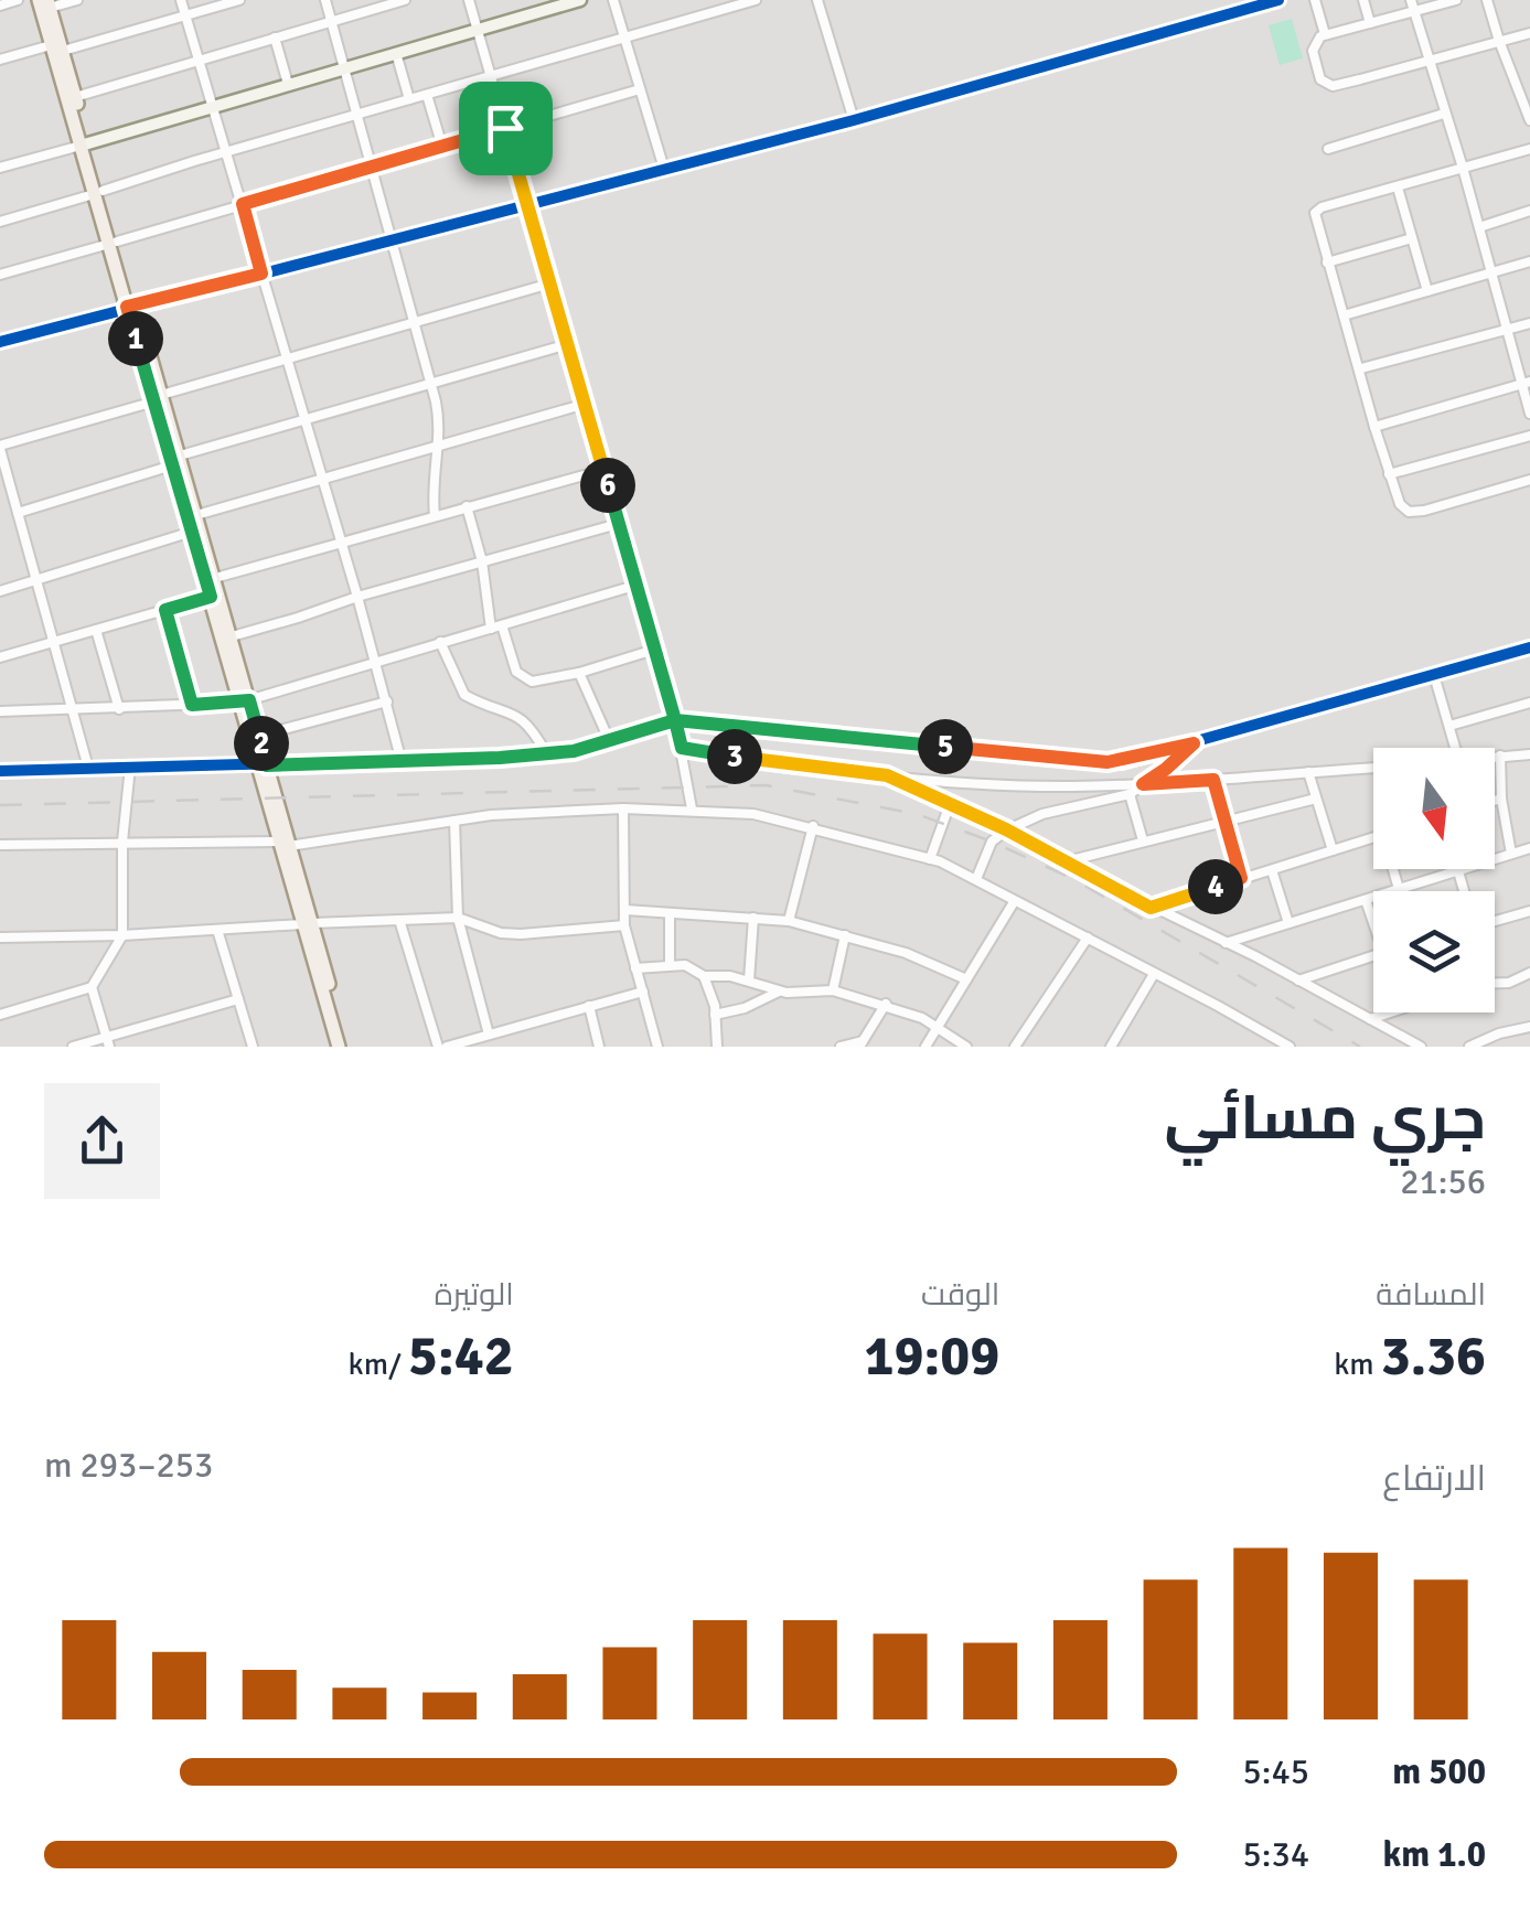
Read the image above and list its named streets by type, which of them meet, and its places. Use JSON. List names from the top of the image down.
{
  "north": "bottom",
  "page": {
    "pins": [
      "1",
      "6",
      "2",
      "5",
      "3",
      "4"
    ],
    "heading": ["جري مسائي", "21:56"],
    "stats": [
      ["المسافة", "3.36 km"],
      ["الوقت", "19:09"],
      ["الوتيرة", "5:42 /km"]
    ],
    "chart": ["الارتفاع", "253–293 m"],
    "list": [
      {
        "name": "500 m",
        "note": "5:45"
      },
      {
        "name": "1.0 km",
        "note": "5:34"
      }
    ]
  }
}
